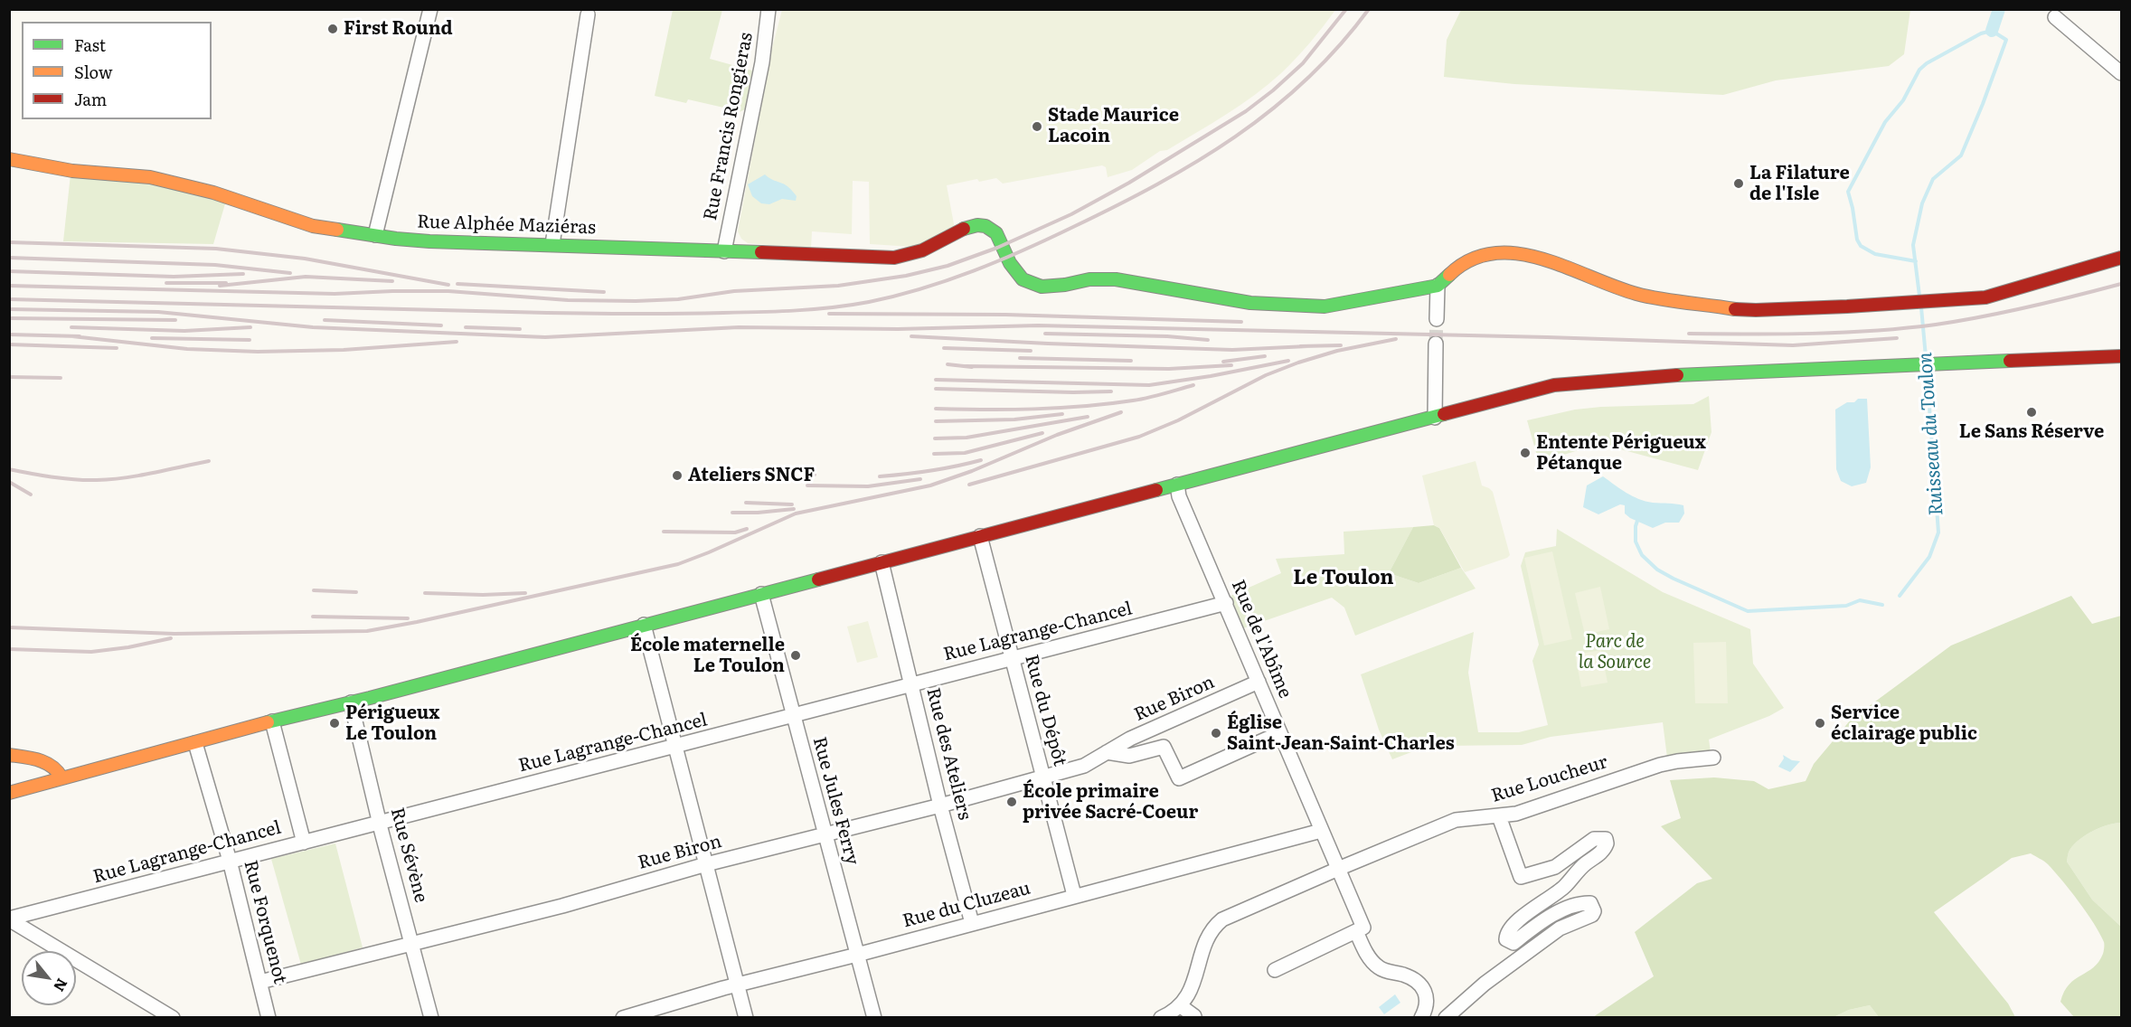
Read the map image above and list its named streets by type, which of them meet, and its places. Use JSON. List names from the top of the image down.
{
  "streets": {
    "street": [
      "Rue Francis Rongieras",
      "Rue Alphée Maziéras",
      "Rue Lagrange-Chancel",
      "Rue de l'Abîme",
      "Rue Biron",
      "Rue du Dépôt",
      "Rue des Ateliers",
      "Rue Loucheur",
      "Rue Jules Ferry",
      "Rue Sévène",
      "Rue du Cluzeau",
      "Rue Forquenot"
    ]
  },
  "crossings": [
    ["Rue Francis Rongieras", "Rue Alphée Maziéras"],
    ["Rue Lagrange-Chancel", "Rue de l'Abîme"],
    ["Rue Lagrange-Chancel", "Rue du Dépôt"],
    ["Rue Lagrange-Chancel", "Rue des Ateliers"],
    ["Rue Lagrange-Chancel", "Rue Jules Ferry"],
    ["Rue Lagrange-Chancel", "Rue Sévène"],
    ["Rue Lagrange-Chancel", "Rue Forquenot"],
    ["Rue de l'Abîme", "Rue Biron"],
    ["Rue de l'Abîme", "Rue Loucheur"],
    ["Rue de l'Abîme", "Rue du Cluzeau"],
    ["Rue Biron", "Rue du Dépôt"],
    ["Rue Biron", "Rue des Ateliers"],
    ["Rue Biron", "Rue Jules Ferry"],
    ["Rue Biron", "Rue Sévène"],
    ["Rue Biron", "Rue Forquenot"],
    ["Rue du Dépôt", "Rue du Cluzeau"],
    ["Rue des Ateliers", "Rue du Cluzeau"],
    ["Rue Jules Ferry", "Rue du Cluzeau"]
  ],
  "districts": ["Le Toulon"],
  "water": ["Ruisseau du Toulon"],
  "parks": ["Parc de la Source"],
  "places": [
    "First Round",
    "Stade Maurice Lacoin",
    "La Filature de l'Isle",
    "Le Sans Réserve",
    "Entente Périgueux Pétanque",
    "Ateliers SNCF",
    "École maternelle Le Toulon",
    "Périgueux Le Toulon",
    "Service éclairage public",
    "Église Saint-Jean-Saint-Charles",
    "École primaire privée Sacré-Coeur"
  ],
  "legend": ["Fast", "Slow", "Jam"],
  "north": "bottom right"
}
